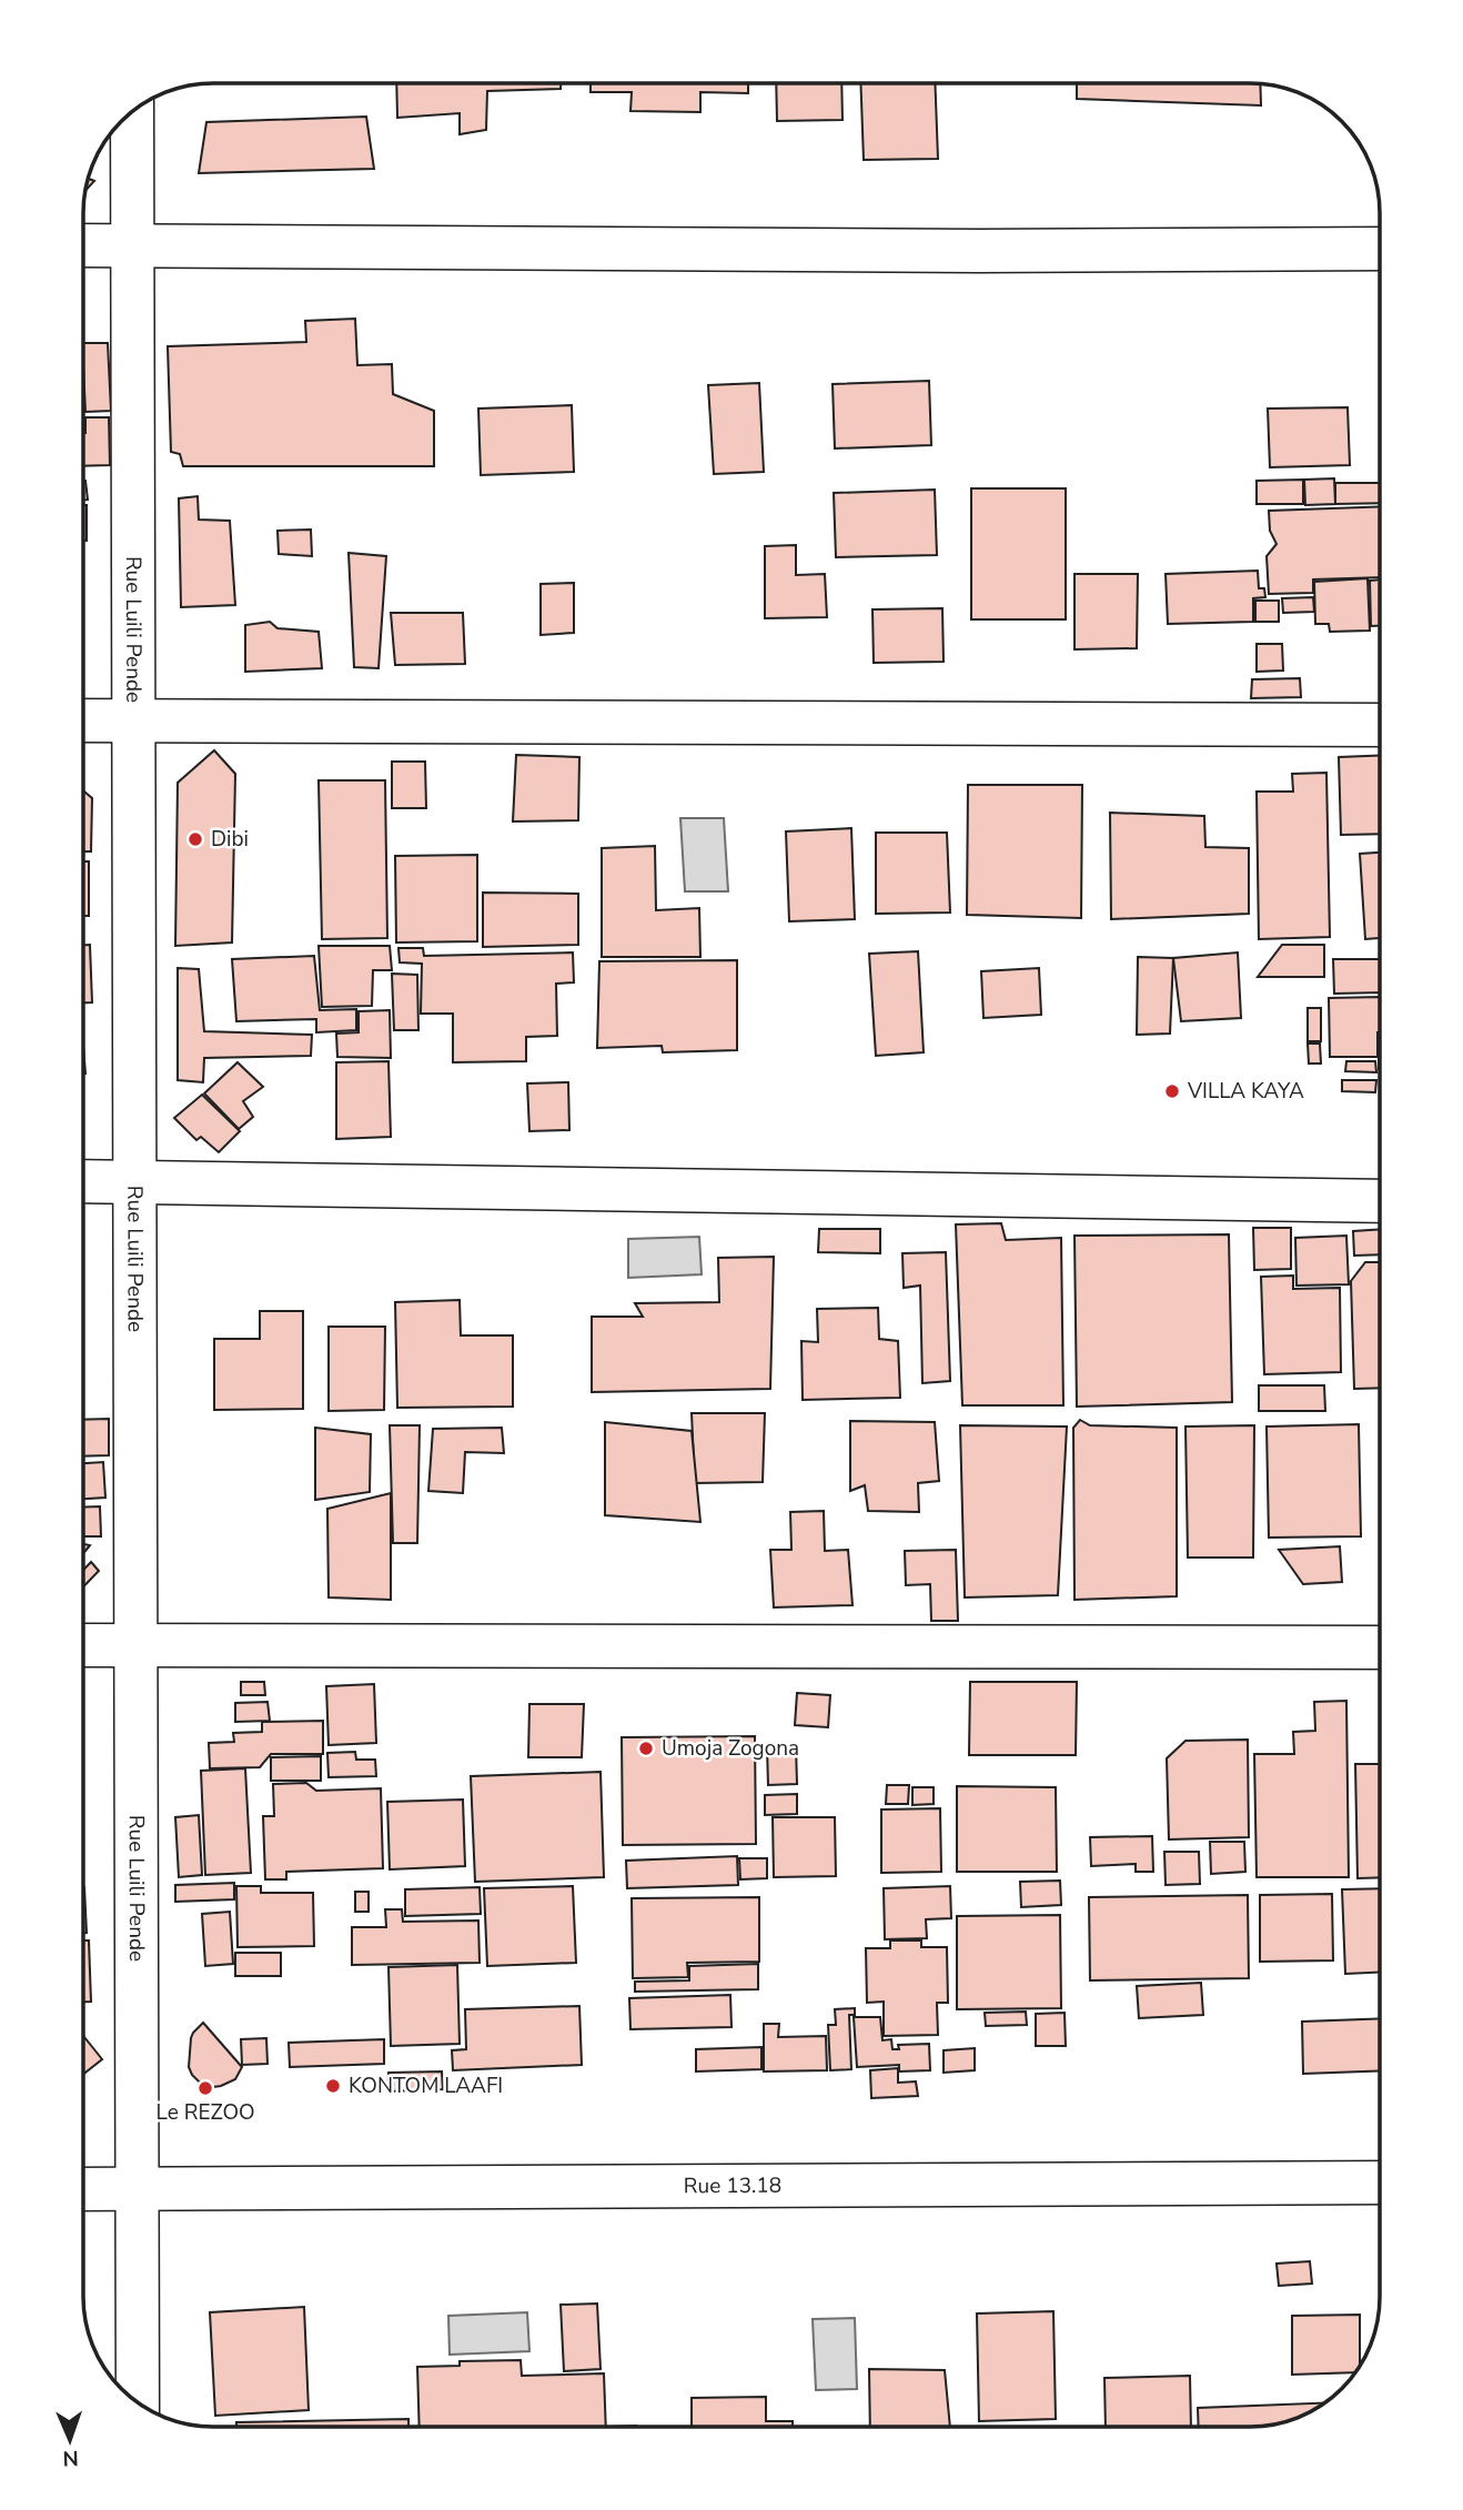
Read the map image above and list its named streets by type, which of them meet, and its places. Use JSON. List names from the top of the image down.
{
  "streets": {
    "street": ["Rue Luili Pende", "Rue 13.18"]
  },
  "crossings": [
    ["Rue Luili Pende", "Rue 13.18"]
  ],
  "places": [
    "Dibi",
    "VILLA KAYA",
    "Umoja Zogona",
    "KONTOM LAAFI",
    "Le REZOO"
  ],
  "north": "bottom"
}
